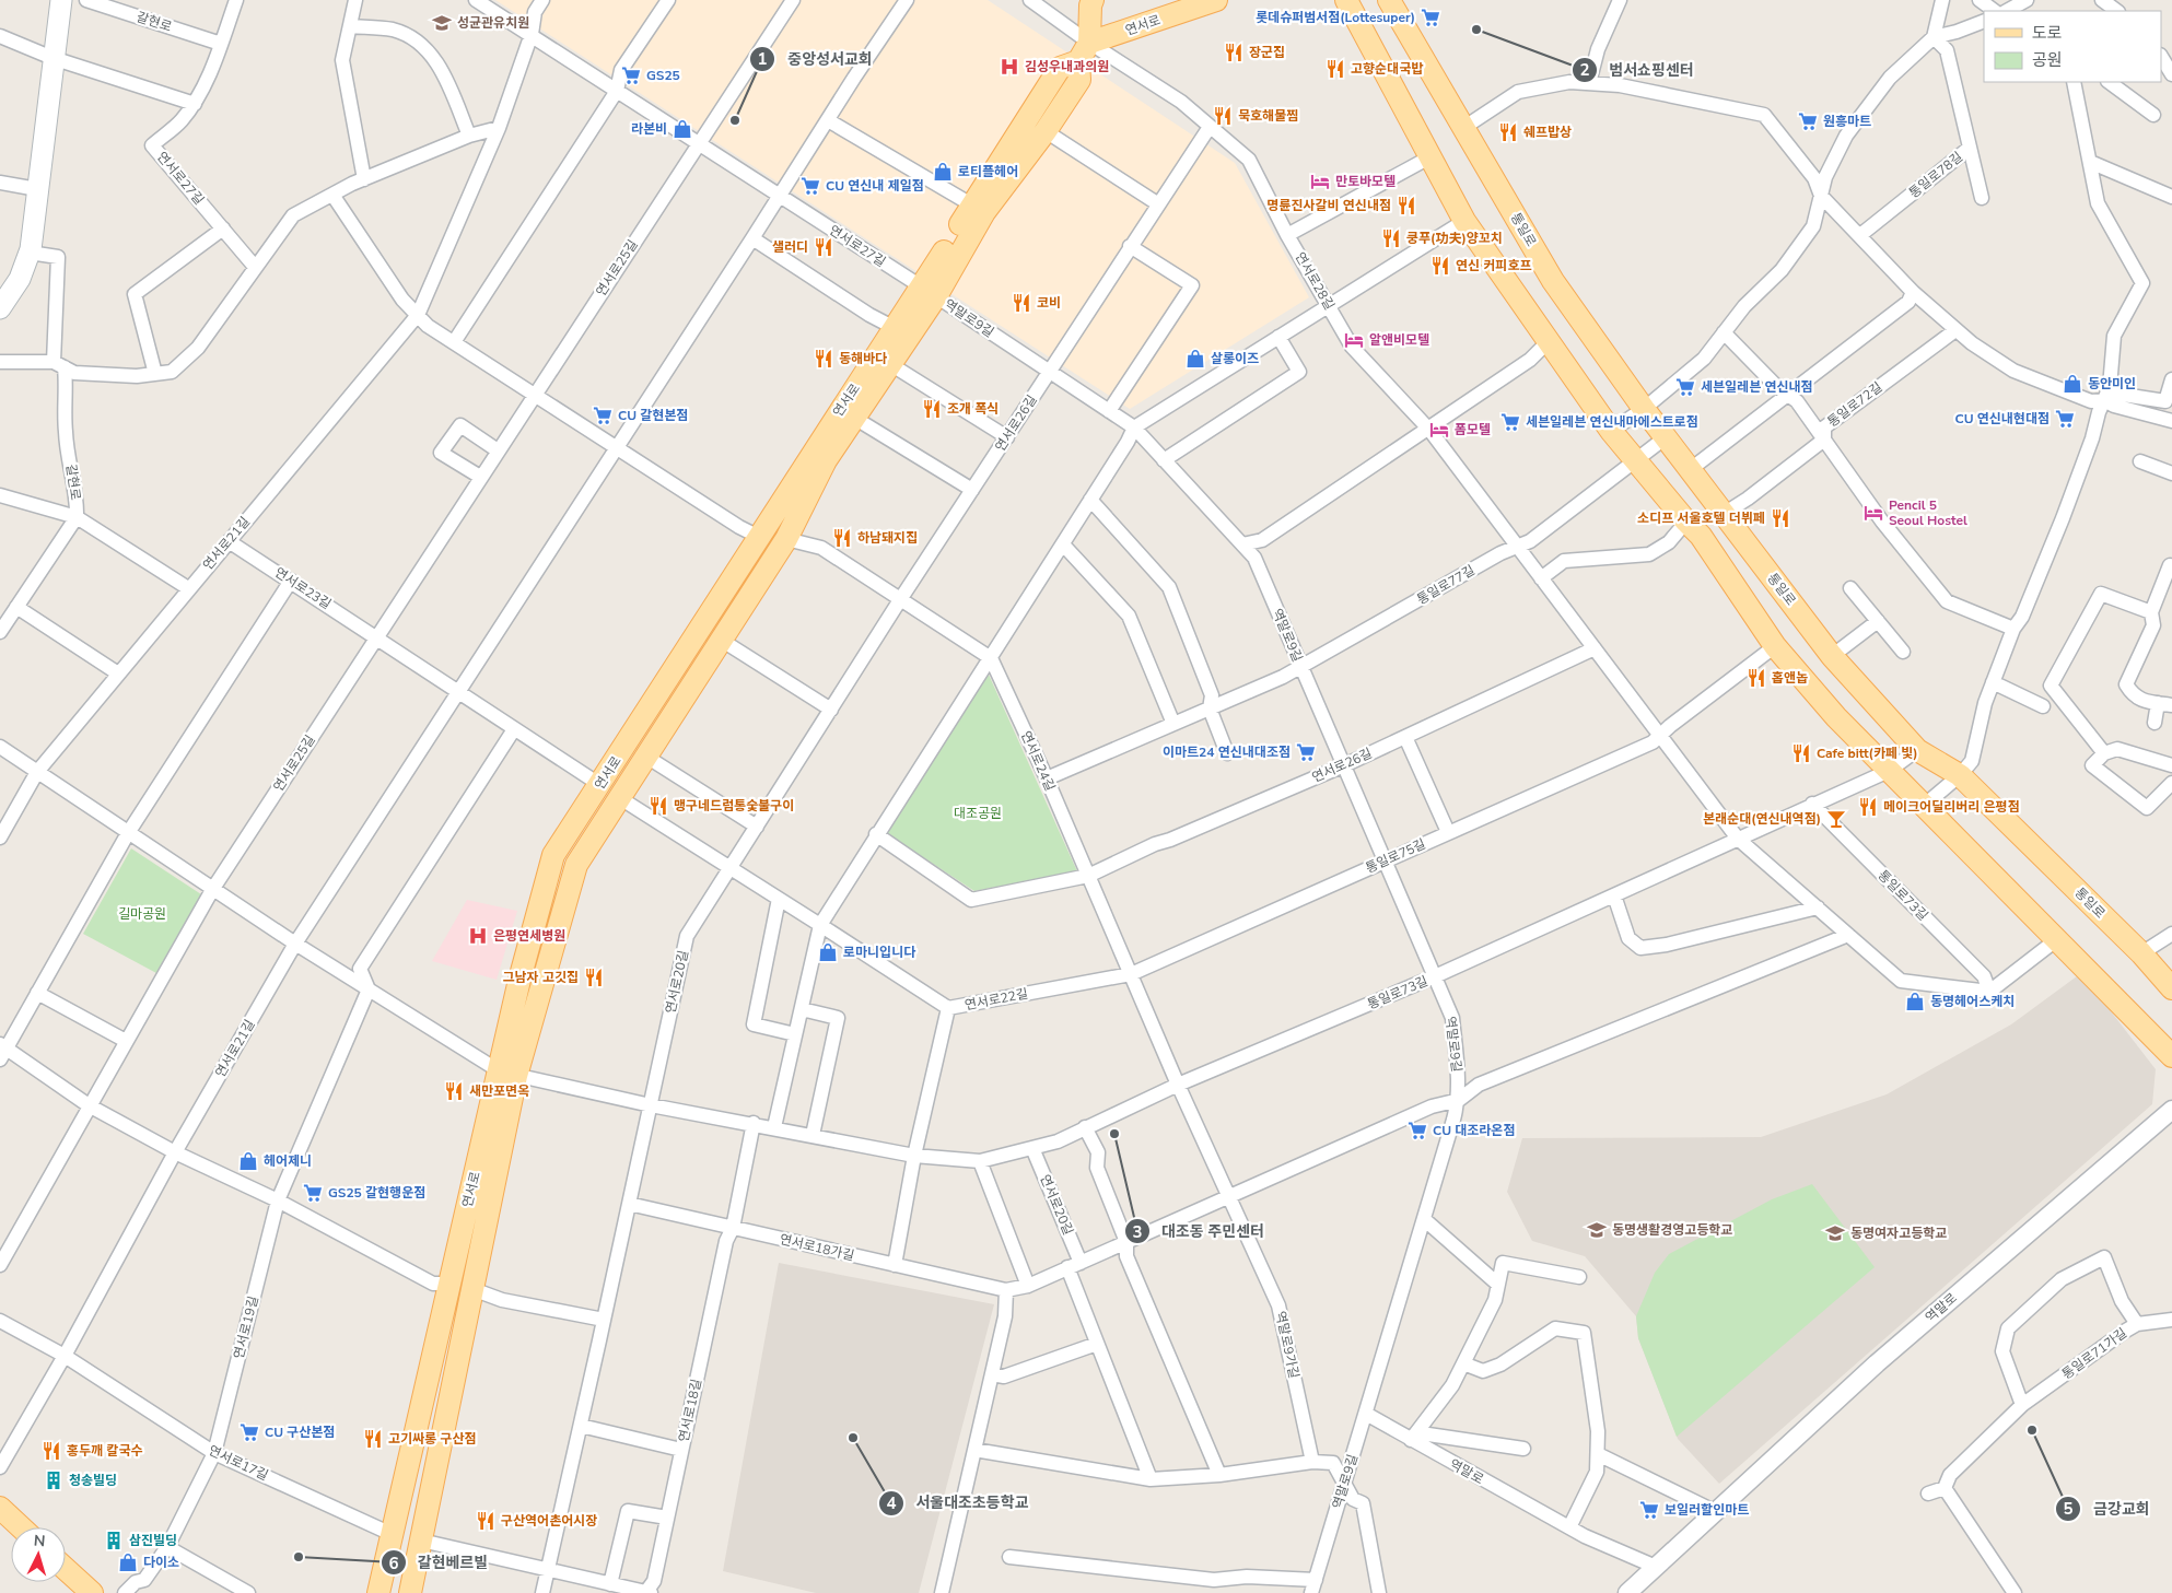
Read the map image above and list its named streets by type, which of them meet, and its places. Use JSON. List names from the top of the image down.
{
  "streets": {
    "main road": ["연서로", "통일로"],
    "street": [
      "갈현로",
      "통일로78길",
      "연서로27길",
      "연서로25길",
      "연서로28길",
      "역말로9길",
      "통일로72길",
      "연서로26길",
      "연서로21길",
      "통일로77길",
      "연서로23길",
      "연서로24길",
      "통일로75길",
      "통일로73길",
      "연서로20길",
      "연서로22길",
      "연서로18가길",
      "역말로",
      "연서로19길",
      "역말로9가길",
      "통일로71가길",
      "연서로18길",
      "연서로17길"
    ]
  },
  "crossings": [
    ["갈현로", "연서로27길"],
    ["연서로", "연서로27길"],
    ["연서로", "연서로28길"],
    ["연서로", "역말로9길"],
    ["연서로", "연서로26길"],
    ["연서로", "연서로23길"],
    ["연서로", "연서로22길"],
    ["연서로", "연서로18길"],
    ["연서로", "연서로17길"],
    ["연서로27길", "연서로25길"],
    ["연서로27길", "역말로9길"],
    ["통일로", "통일로77길"],
    ["통일로", "통일로73길"],
    ["연서로25길", "연서로23길"],
    ["연서로28길", "연서로26길"],
    ["연서로28길", "통일로77길"],
    ["역말로9길", "연서로26길"],
    ["역말로9길", "통일로77길"],
    ["역말로9길", "통일로75길"],
    ["역말로9길", "통일로73길"],
    ["역말로9길", "연서로20길"],
    ["역말로9길", "연서로18가길"],
    ["역말로9길", "역말로"],
    ["역말로9길", "역말로9가길"],
    ["연서로26길", "연서로24길"],
    ["연서로21길", "연서로23길"],
    ["통일로77길", "연서로24길"],
    ["연서로24길", "통일로75길"],
    ["연서로24길", "통일로73길"],
    ["연서로24길", "연서로22길"],
    ["연서로24길", "역말로9가길"],
    ["통일로75길", "연서로22길"],
    ["통일로73길", "역말로9가길"],
    ["연서로20길", "연서로22길"],
    ["연서로20길", "연서로18가길"],
    ["연서로18가길", "연서로18길"],
    ["연서로19길", "연서로17길"]
  ],
  "parks": ["대조공원", "길마공원"],
  "places": {
    "supermarket": [
      "롯데슈퍼범서점(Lottesuper)",
      "GS25",
      "원흥마트",
      "CU 연신내 제일점",
      "세븐일레븐 연신내점",
      "CU 갈현본점",
      "CU 연신내현대점",
      "세븐일레븐 연신내마에스트로점",
      "이마트24 연신내대조점",
      "CU 대조라온점",
      "GS25 갈현행운점",
      "CU 구산본점",
      "보일러할인마트"
    ],
    "school or university": ["성균관유치원", "동명생활경영고등학교", "동명여자고등학교"],
    "other": [
      "범서쇼핑센터",
      "중앙성서교회",
      "대조동 주민센터",
      "금강교회",
      "서울대조초등학교",
      "갈현베르빌"
    ],
    "restaurant": [
      "장군집",
      "고향순대국밥",
      "묵호해물찜",
      "쉐프밥상",
      "명륜진사갈비 연신내점",
      "쿵푸(功夫)양꼬치",
      "샐러디",
      "연신 커피호프",
      "코비",
      "동해바다",
      "조개 폭식",
      "소디프 서울호텔 더뷔페",
      "하남돼지집",
      "홉앤놉",
      "Cafe bitt(카페 빛)",
      "맹구네드럼통숯불구이",
      "메이크어딜리버리 은평점",
      "그남자 고깃집",
      "새만포면옥",
      "고기싸롱 구산점",
      "홍두깨 칼국수",
      "구산역어촌어시장"
    ],
    "hospital": ["김성우내과의원", "은평연세병원"],
    "shop": [
      "라본비",
      "로티플헤어",
      "살롱이즈",
      "동안미인",
      "로마니입니다",
      "동명헤어스케치",
      "헤어제니",
      "다이소"
    ],
    "hotel": [
      "만토바모텔",
      "알앤비모텔",
      "폼모텔",
      "Pencil 5 Seoul Hostel"
    ],
    "bar": ["본래순대(연신내역점)"],
    "building": ["청송빌딩", "삼진빌딩"]
  },
  "legend": ["도로", "공원"],
  "north": "top"
}
